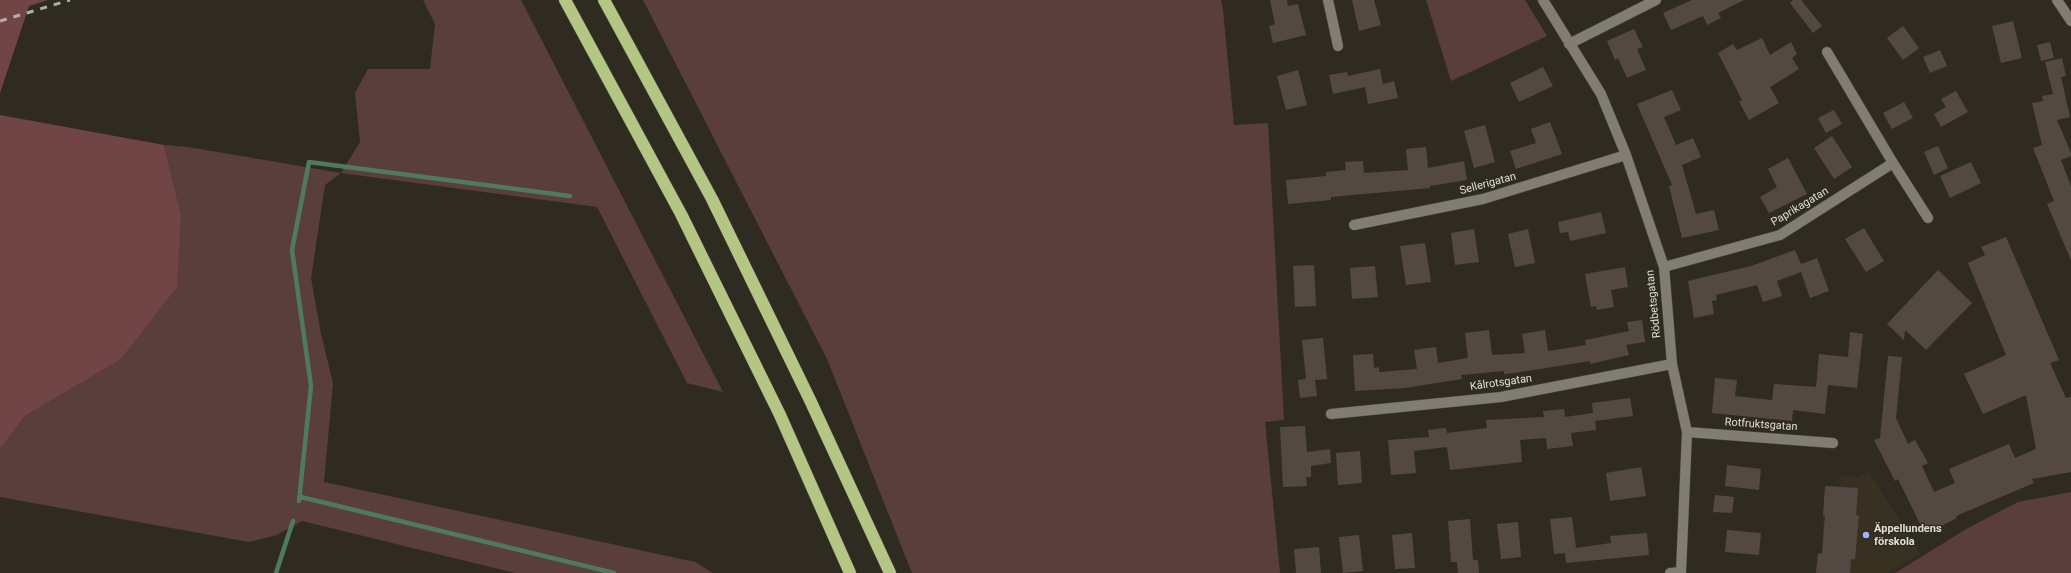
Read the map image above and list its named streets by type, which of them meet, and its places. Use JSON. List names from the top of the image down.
{
  "streets": {
    "street": [
      "Sellerigatan",
      "Paprikagatan",
      "Rödbetsgatan",
      "Kålrotsgatan",
      "Rotfruktsgatan"
    ]
  },
  "crossings": [
    ["Sellerigatan", "Rödbetsgatan"],
    ["Paprikagatan", "Rödbetsgatan"],
    ["Rödbetsgatan", "Kålrotsgatan"],
    ["Rödbetsgatan", "Rotfruktsgatan"]
  ],
  "places": ["Äppellundens förskola"]
}
